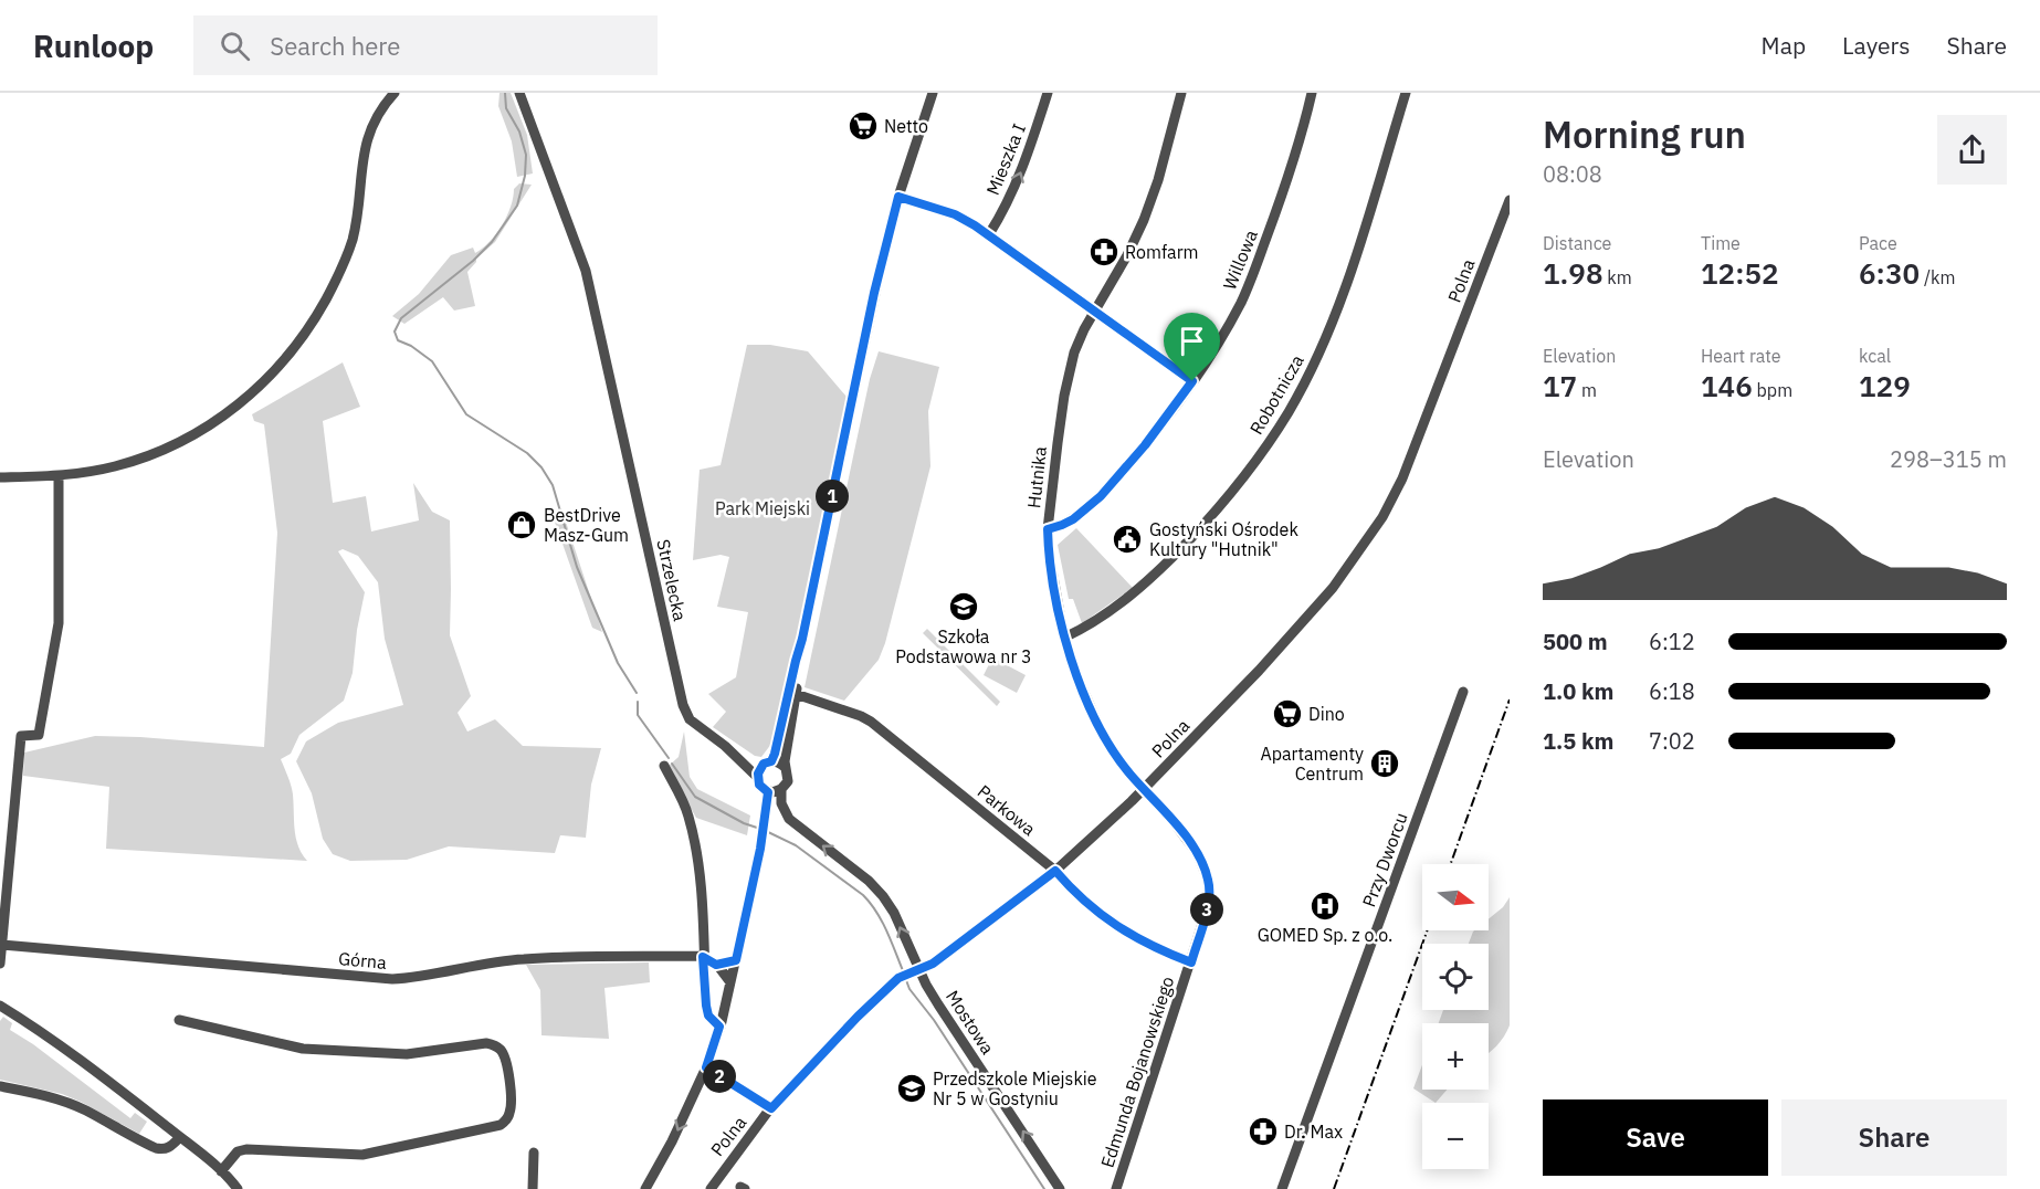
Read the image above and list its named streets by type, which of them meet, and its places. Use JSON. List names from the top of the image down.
{
  "streets": {
    "street": [
      "Mieszka I",
      "Willowa",
      "Polna",
      "Robotnicza",
      "Hutnika",
      "Strzelecka",
      "Parkowa",
      "Przy Dworcu",
      "Górna",
      "Mostowa",
      "Edmunda Bojanowskiego"
    ]
  },
  "crossings": [
    ["Willowa", "Hutnika"],
    ["Polna", "Hutnika"],
    ["Polna", "Parkowa"],
    ["Polna", "Mostowa"],
    ["Polna", "Edmunda Bojanowskiego"],
    ["Robotnicza", "Hutnika"],
    ["Hutnika", "Edmunda Bojanowskiego"],
    ["Parkowa", "Edmunda Bojanowskiego"]
  ],
  "one_way": ["Mieszka I", "Mostowa"],
  "parks": ["Park Miejski"],
  "places": {
    "supermarket": ["Netto", "Dino"],
    "pharmacy": ["Romfarm", "Dr. Max"],
    "shop": ["BestDrive Masz-Gum"],
    "public building": ["Gostyński Ośrodek Kultury \"Hutnik\""],
    "school or university": ["Szkoła Podstawowa nr 3", "Przedszkole Miejskie Nr 5 w Gostyniu"],
    "building": ["Apartamenty Centrum"],
    "hospital": ["GOMED Sp. z o.o."]
  },
  "north": "right",
  "page": {
    "header": "Runloop",
    "search": "Search here",
    "nav": ["Map", "Layers", "Share"],
    "heading": ["Morning run", "08:08"],
    "stats": [
      ["Distance", "1.98 km"],
      ["Time", "12:52"],
      ["Pace", "6:30 /km"],
      ["Elevation", "17 m"],
      ["Heart rate", "146 bpm"],
      ["kcal", "129"]
    ],
    "chart": ["Elevation", "298–315 m"],
    "pins": ["1", "3", "2"],
    "list": [
      {
        "name": "500 m",
        "note": "6:12"
      },
      {
        "name": "1.0 km",
        "note": "6:18"
      },
      {
        "name": "1.5 km",
        "note": "7:02"
      }
    ],
    "map_buttons": ["+", "−"],
    "buttons": ["Save", "Share"]
  }
}
